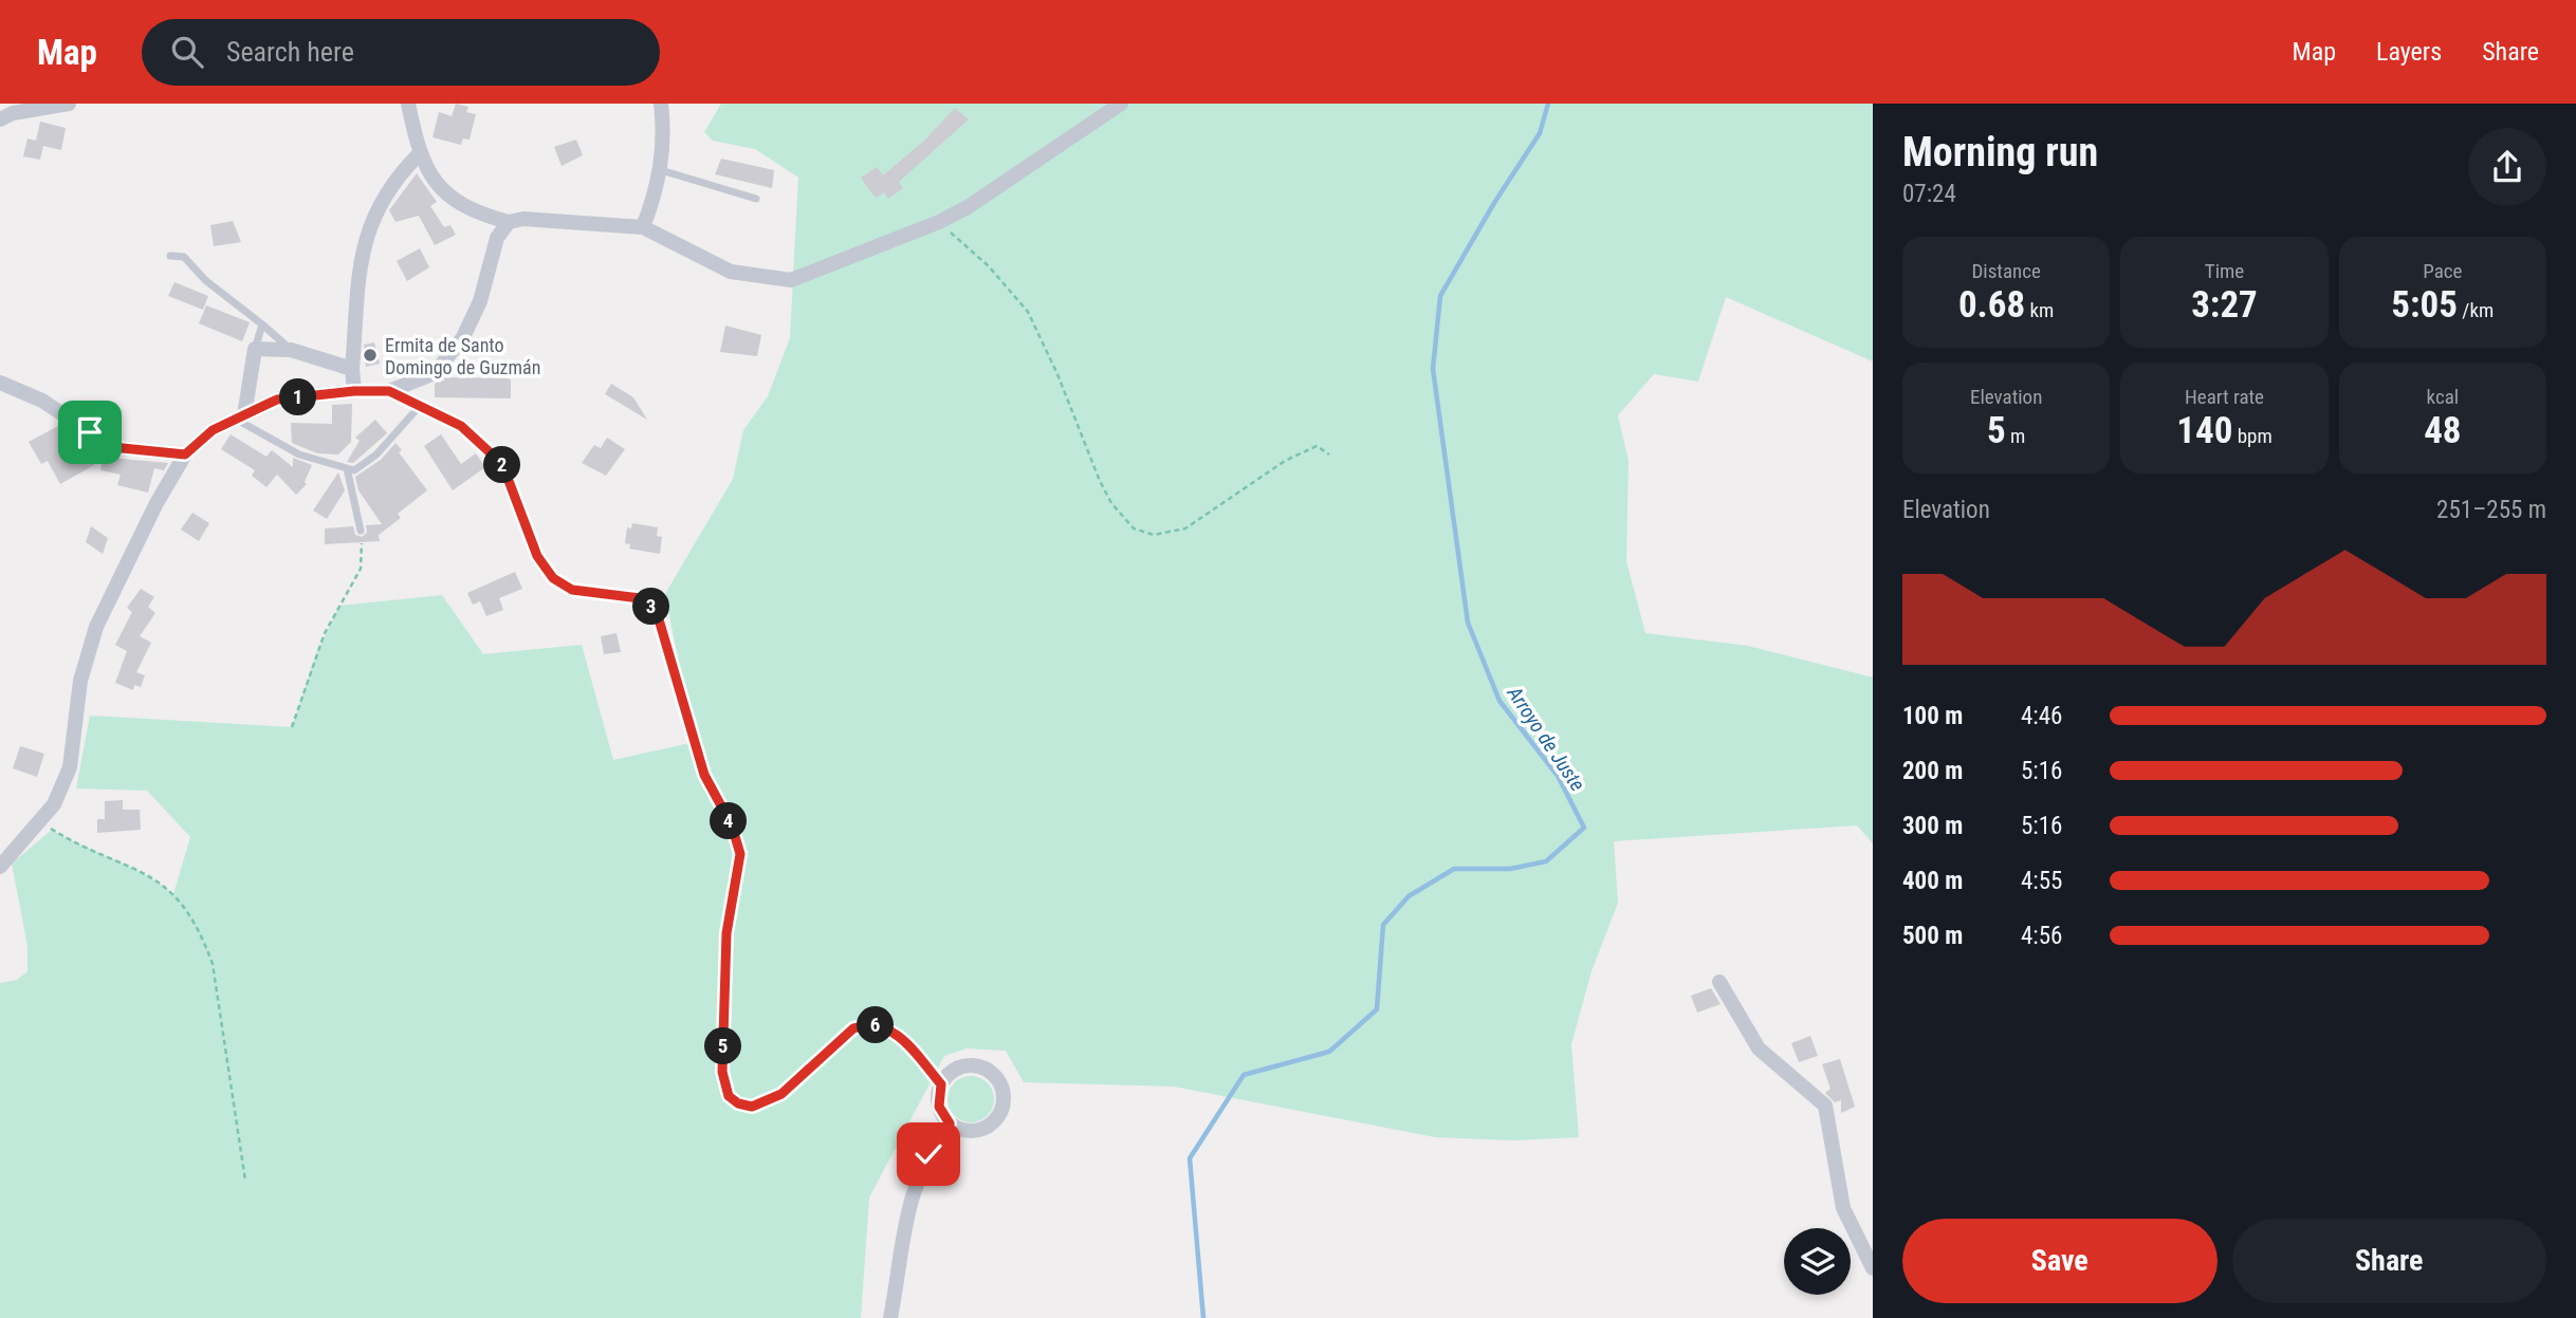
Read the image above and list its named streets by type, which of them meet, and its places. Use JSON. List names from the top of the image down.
{
  "water": ["Arroyo de Juste"],
  "places": ["Ermita de Santo Domingo de Guzmán"],
  "page": {
    "header": "Map",
    "search": "Search here",
    "nav": ["Map", "Layers", "Share"],
    "heading": ["Morning run", "07:24"],
    "stats": [
      ["Distance", "0.68 km"],
      ["Time", "3:27"],
      ["Pace", "5:05 /km"],
      ["Elevation", "5 m"],
      ["Heart rate", "140 bpm"],
      ["kcal", "48"]
    ],
    "pins": [
      "1",
      "2",
      "3",
      "4",
      "6",
      "5"
    ],
    "chart": ["Elevation", "251–255 m"],
    "list": [
      {
        "name": "100 m",
        "note": "4:46"
      },
      {
        "name": "200 m",
        "note": "5:16"
      },
      {
        "name": "300 m",
        "note": "5:16"
      },
      {
        "name": "400 m",
        "note": "4:55"
      },
      {
        "name": "500 m",
        "note": "4:56"
      }
    ],
    "buttons": ["Save", "Share"]
  }
}
